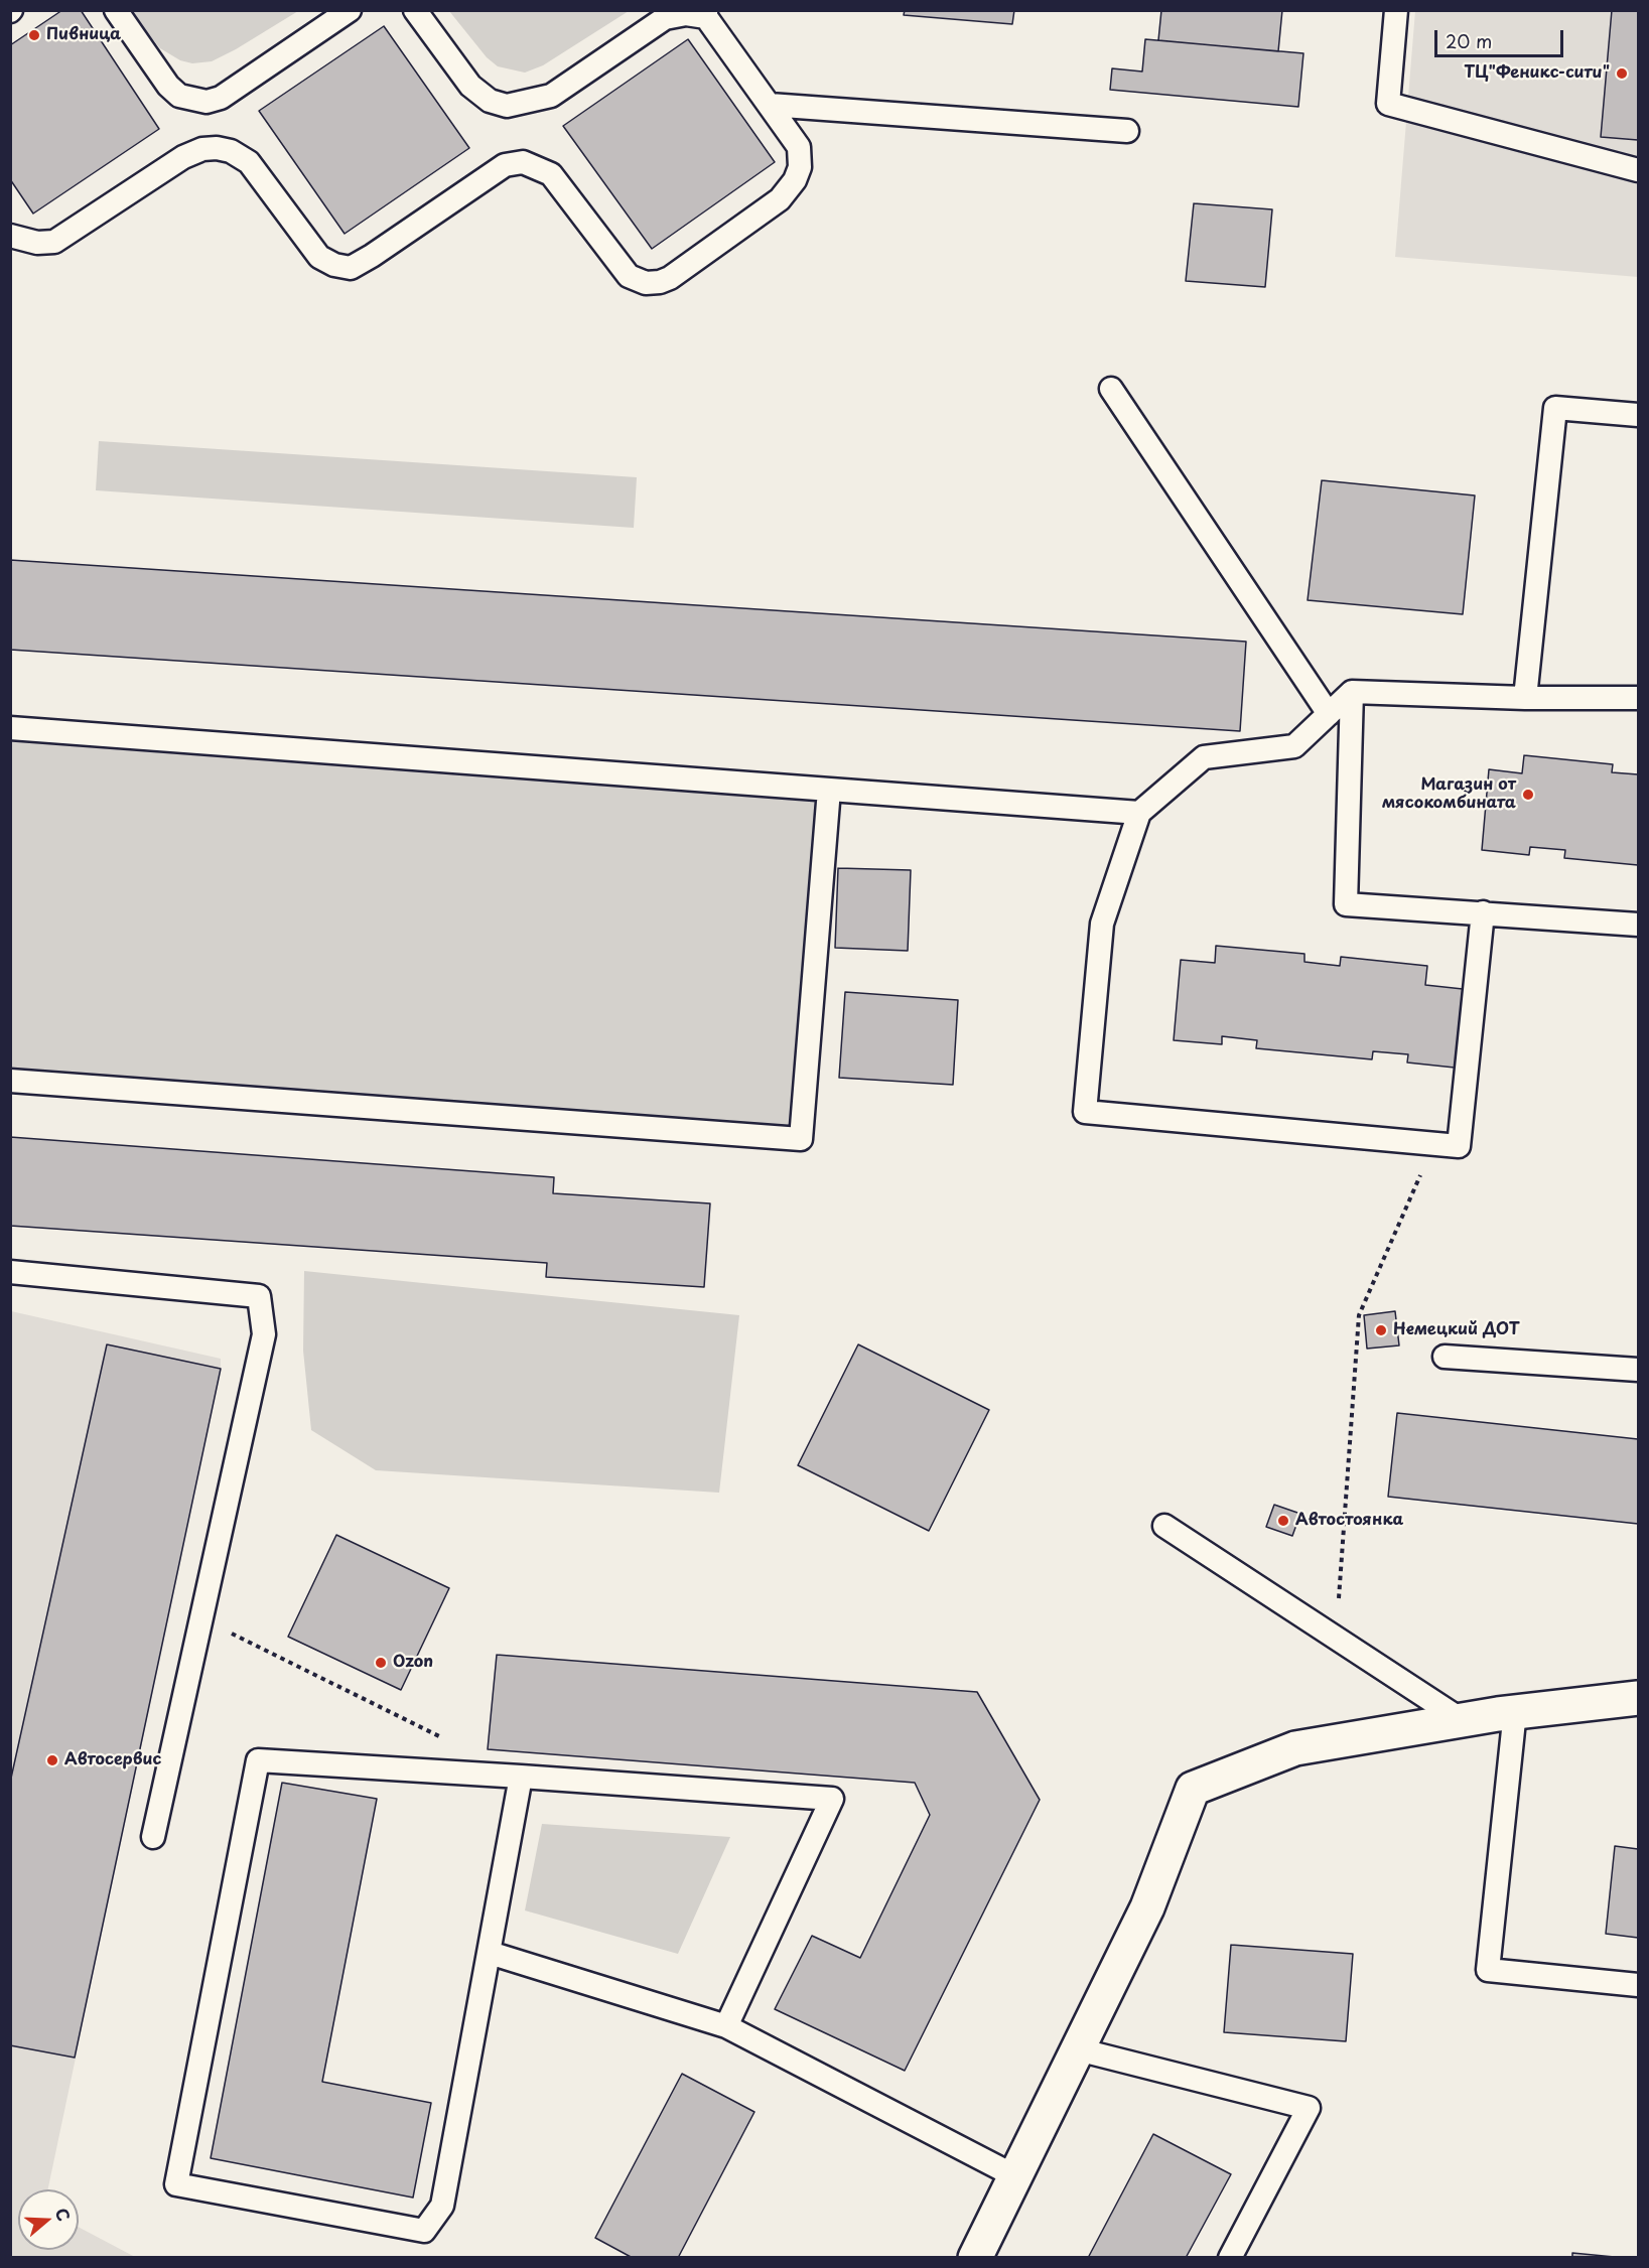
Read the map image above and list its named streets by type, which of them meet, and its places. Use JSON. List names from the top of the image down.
{
  "places": [
    "Пивница",
    "ТЦ\"Феникс-сити\"",
    "Магазин от мясокомбината",
    "Немецкий ДОТ",
    "Автостоянка",
    "Ozon",
    "Автосервис"
  ],
  "scale_bar": "20 m",
  "north": "right"
}
